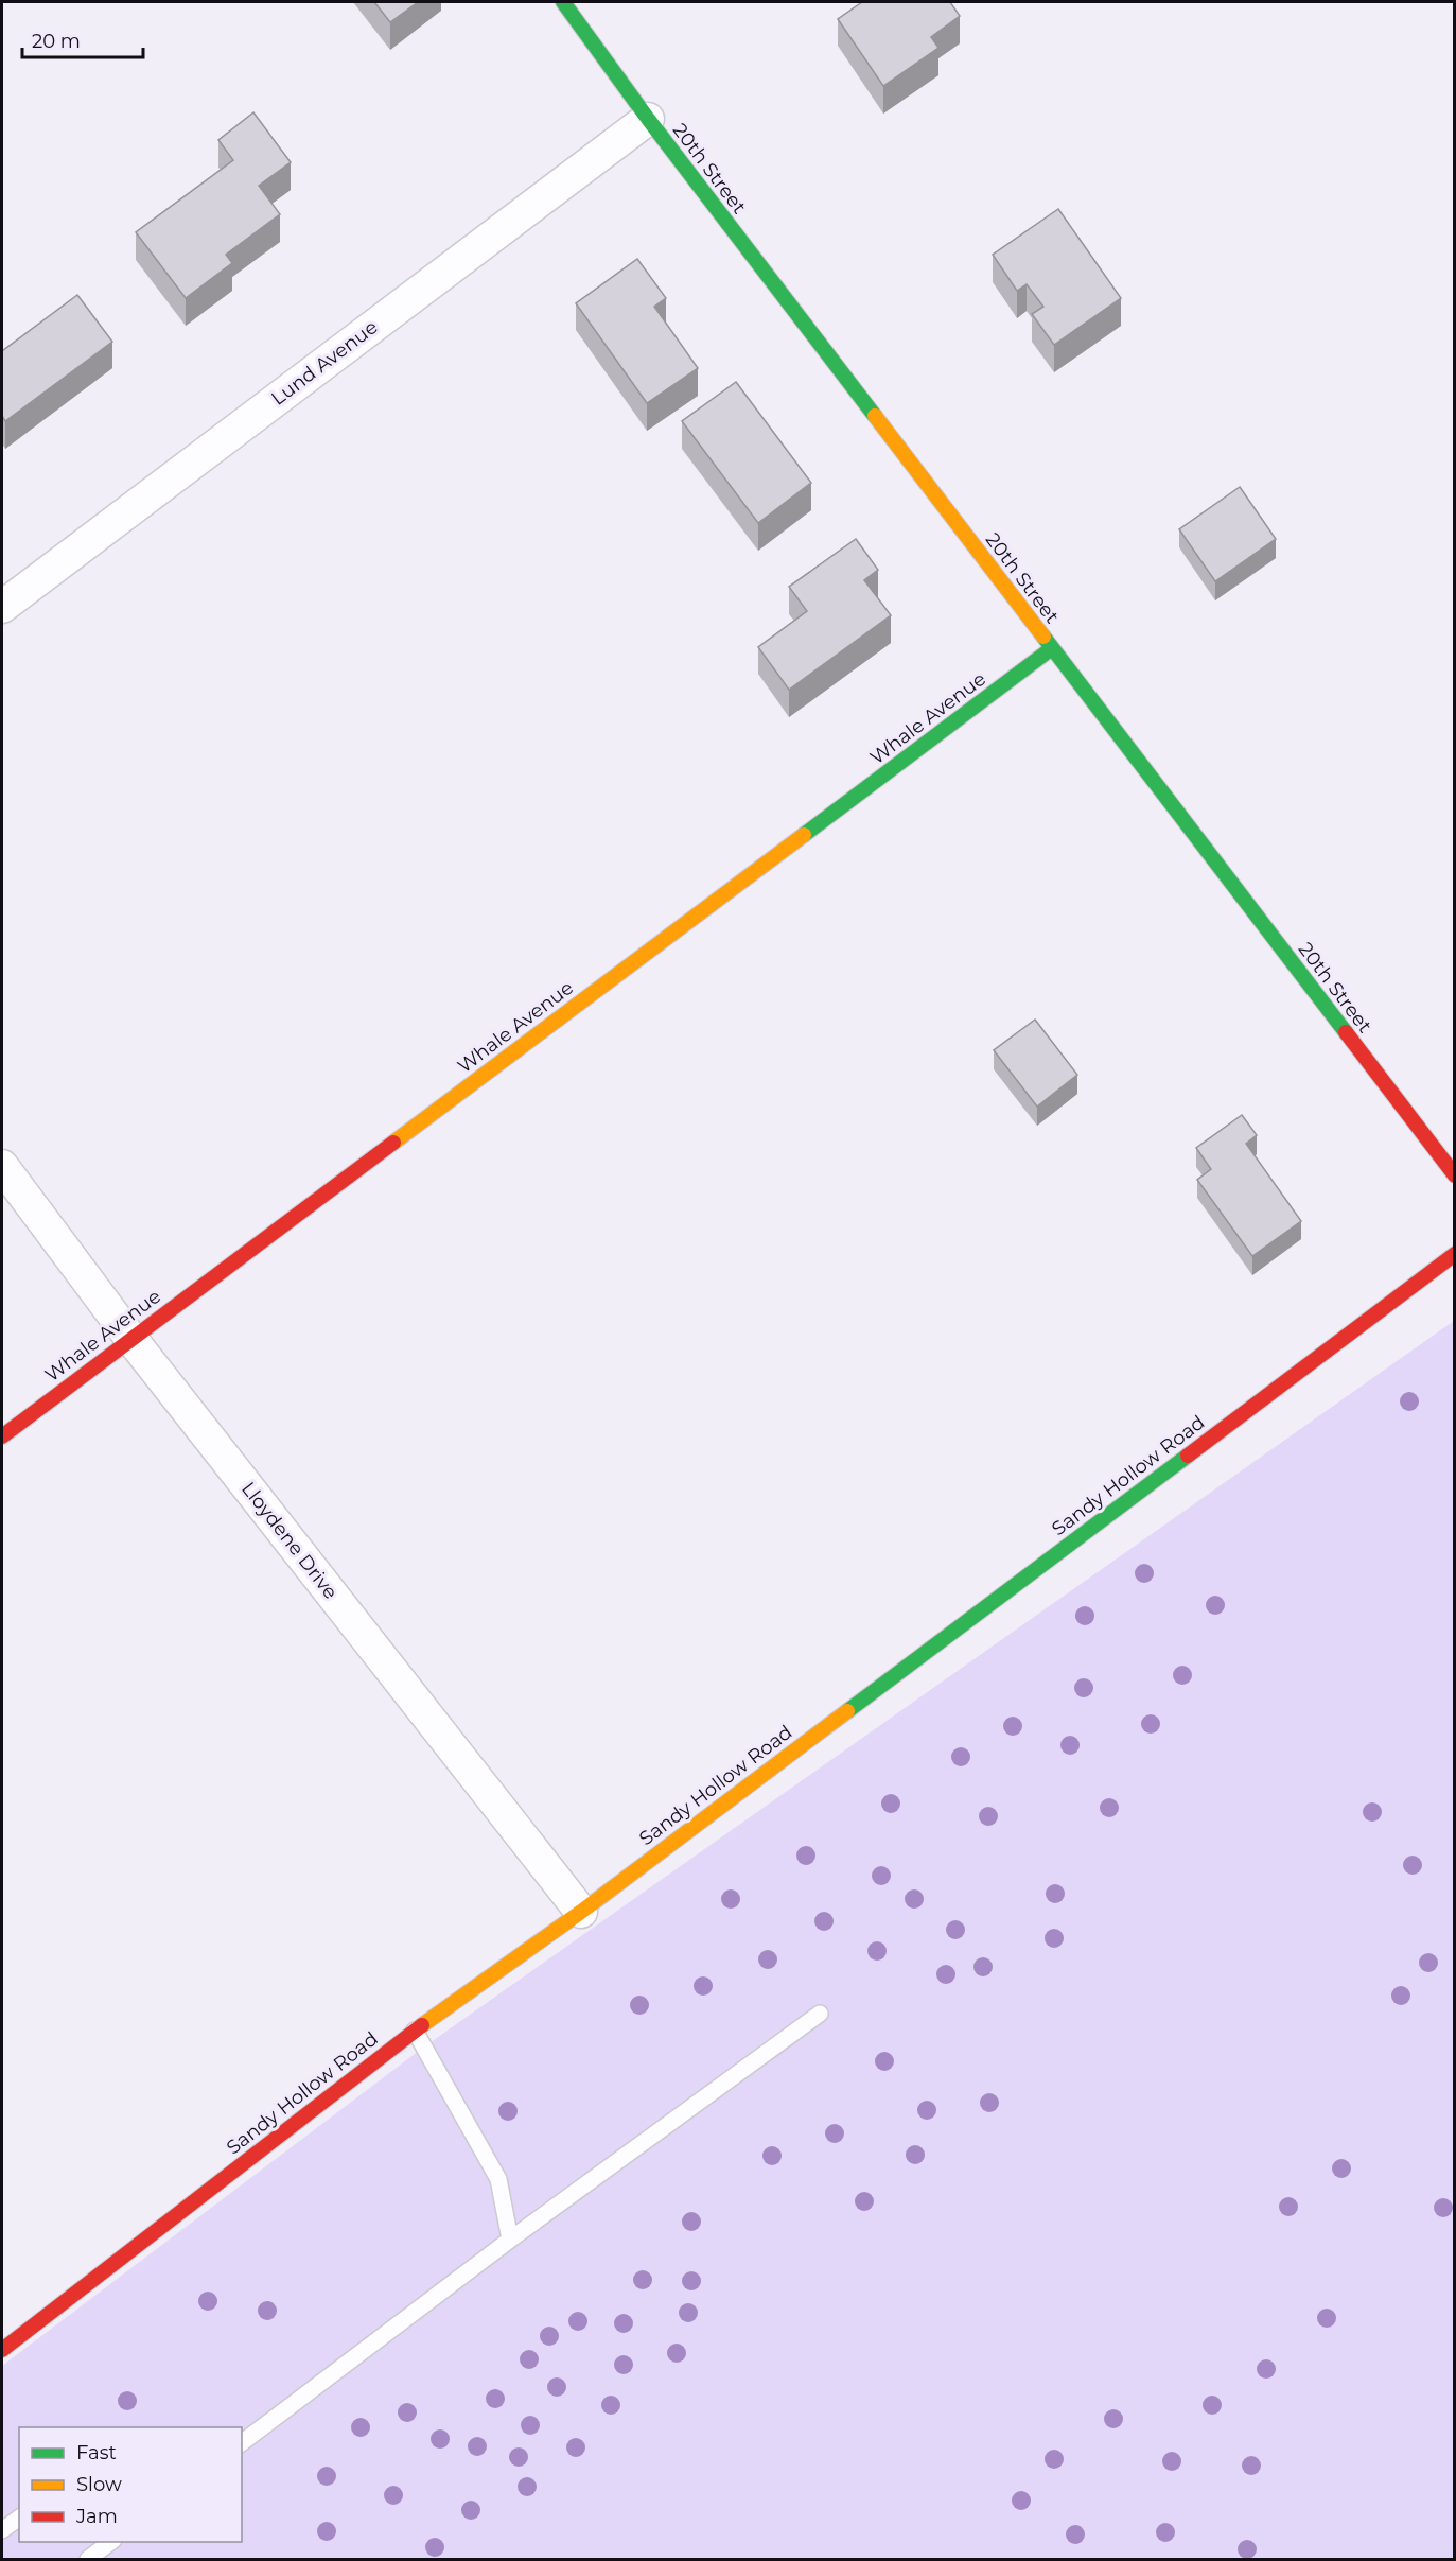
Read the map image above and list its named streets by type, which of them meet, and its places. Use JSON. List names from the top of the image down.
{
  "streets": {
    "street": [
      "20th Street",
      "Lund Avenue",
      "Whale Avenue",
      "Sandy Hollow Road",
      "Lloydene Drive"
    ]
  },
  "crossings": [
    ["20th Street", "Lund Avenue"],
    ["20th Street", "Whale Avenue"],
    ["Whale Avenue", "Lloydene Drive"],
    ["Sandy Hollow Road", "Lloydene Drive"]
  ],
  "legend": ["Fast", "Slow", "Jam"],
  "scale_bar": "20 m"
}
